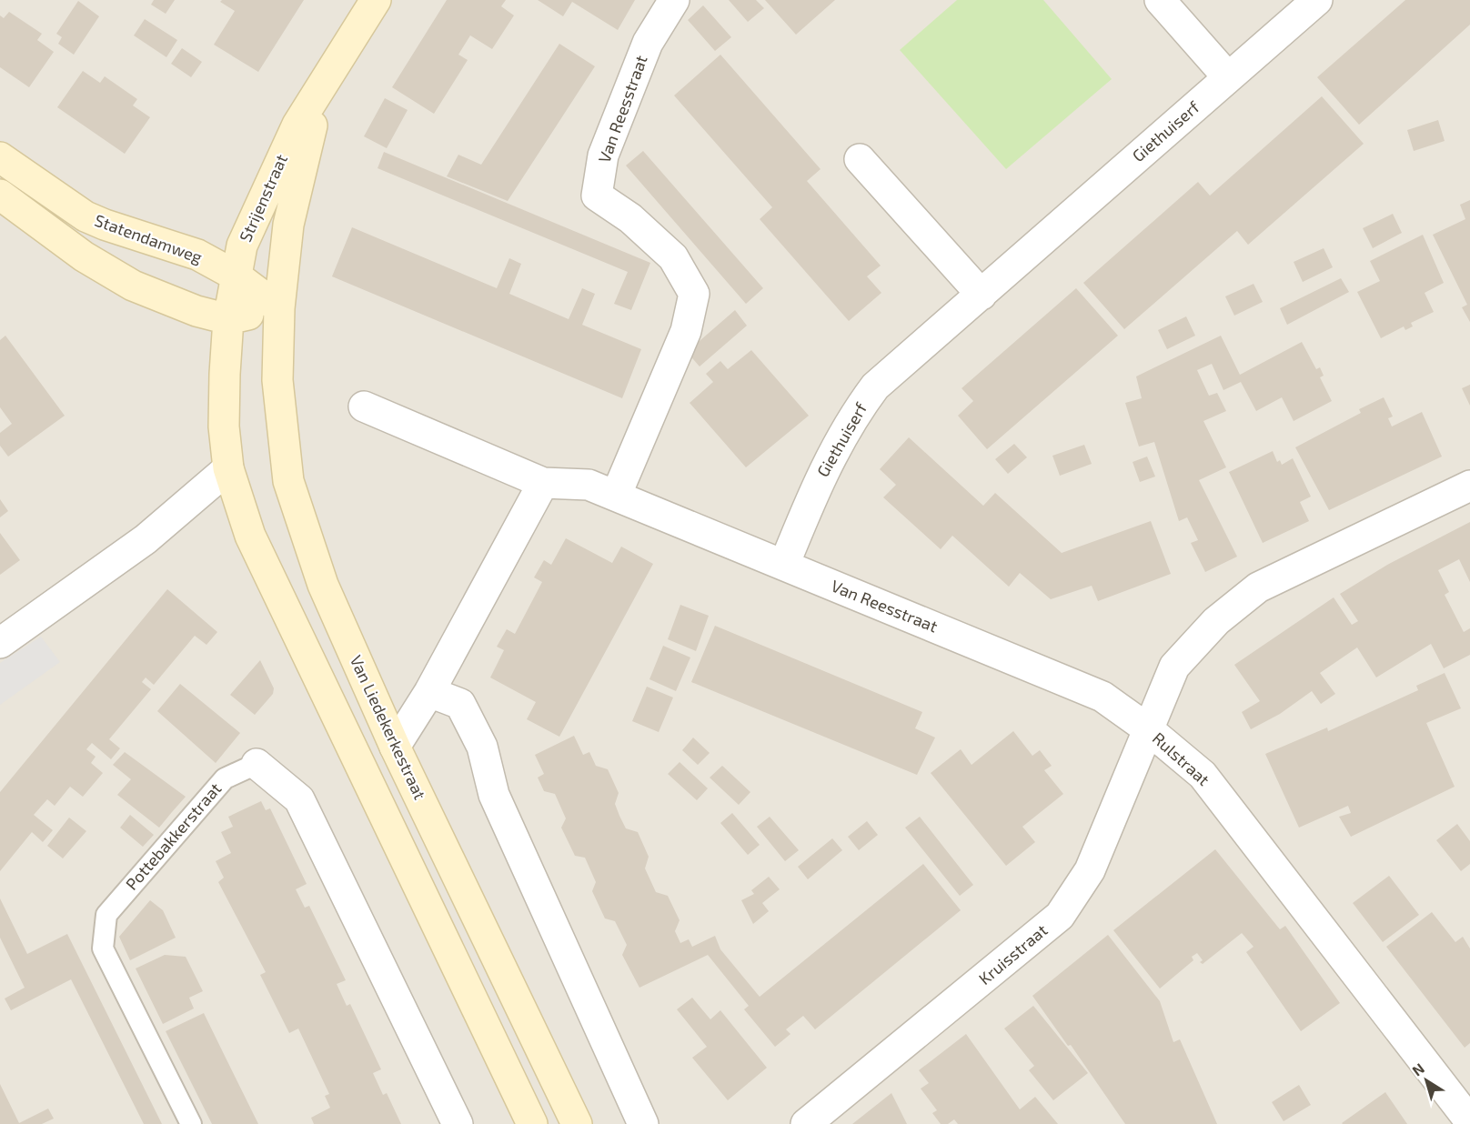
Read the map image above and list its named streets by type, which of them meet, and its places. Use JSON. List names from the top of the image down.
{
  "streets": {
    "street": [
      "Van Reesstraat",
      "Giethuiserf",
      "Strijenstraat",
      "Statendamweg",
      "Van Liedekerkestraat",
      "Rulstraat",
      "Pottebakkerstraat",
      "Kruisstraat"
    ]
  },
  "crossings": [
    ["Van Reesstraat", "Giethuiserf"],
    ["Van Reesstraat", "Rulstraat"],
    ["Van Reesstraat", "Kruisstraat"],
    ["Strijenstraat", "Statendamweg"],
    ["Strijenstraat", "Van Liedekerkestraat"],
    ["Statendamweg", "Van Liedekerkestraat"],
    ["Rulstraat", "Kruisstraat"]
  ],
  "north": "top left"
}
